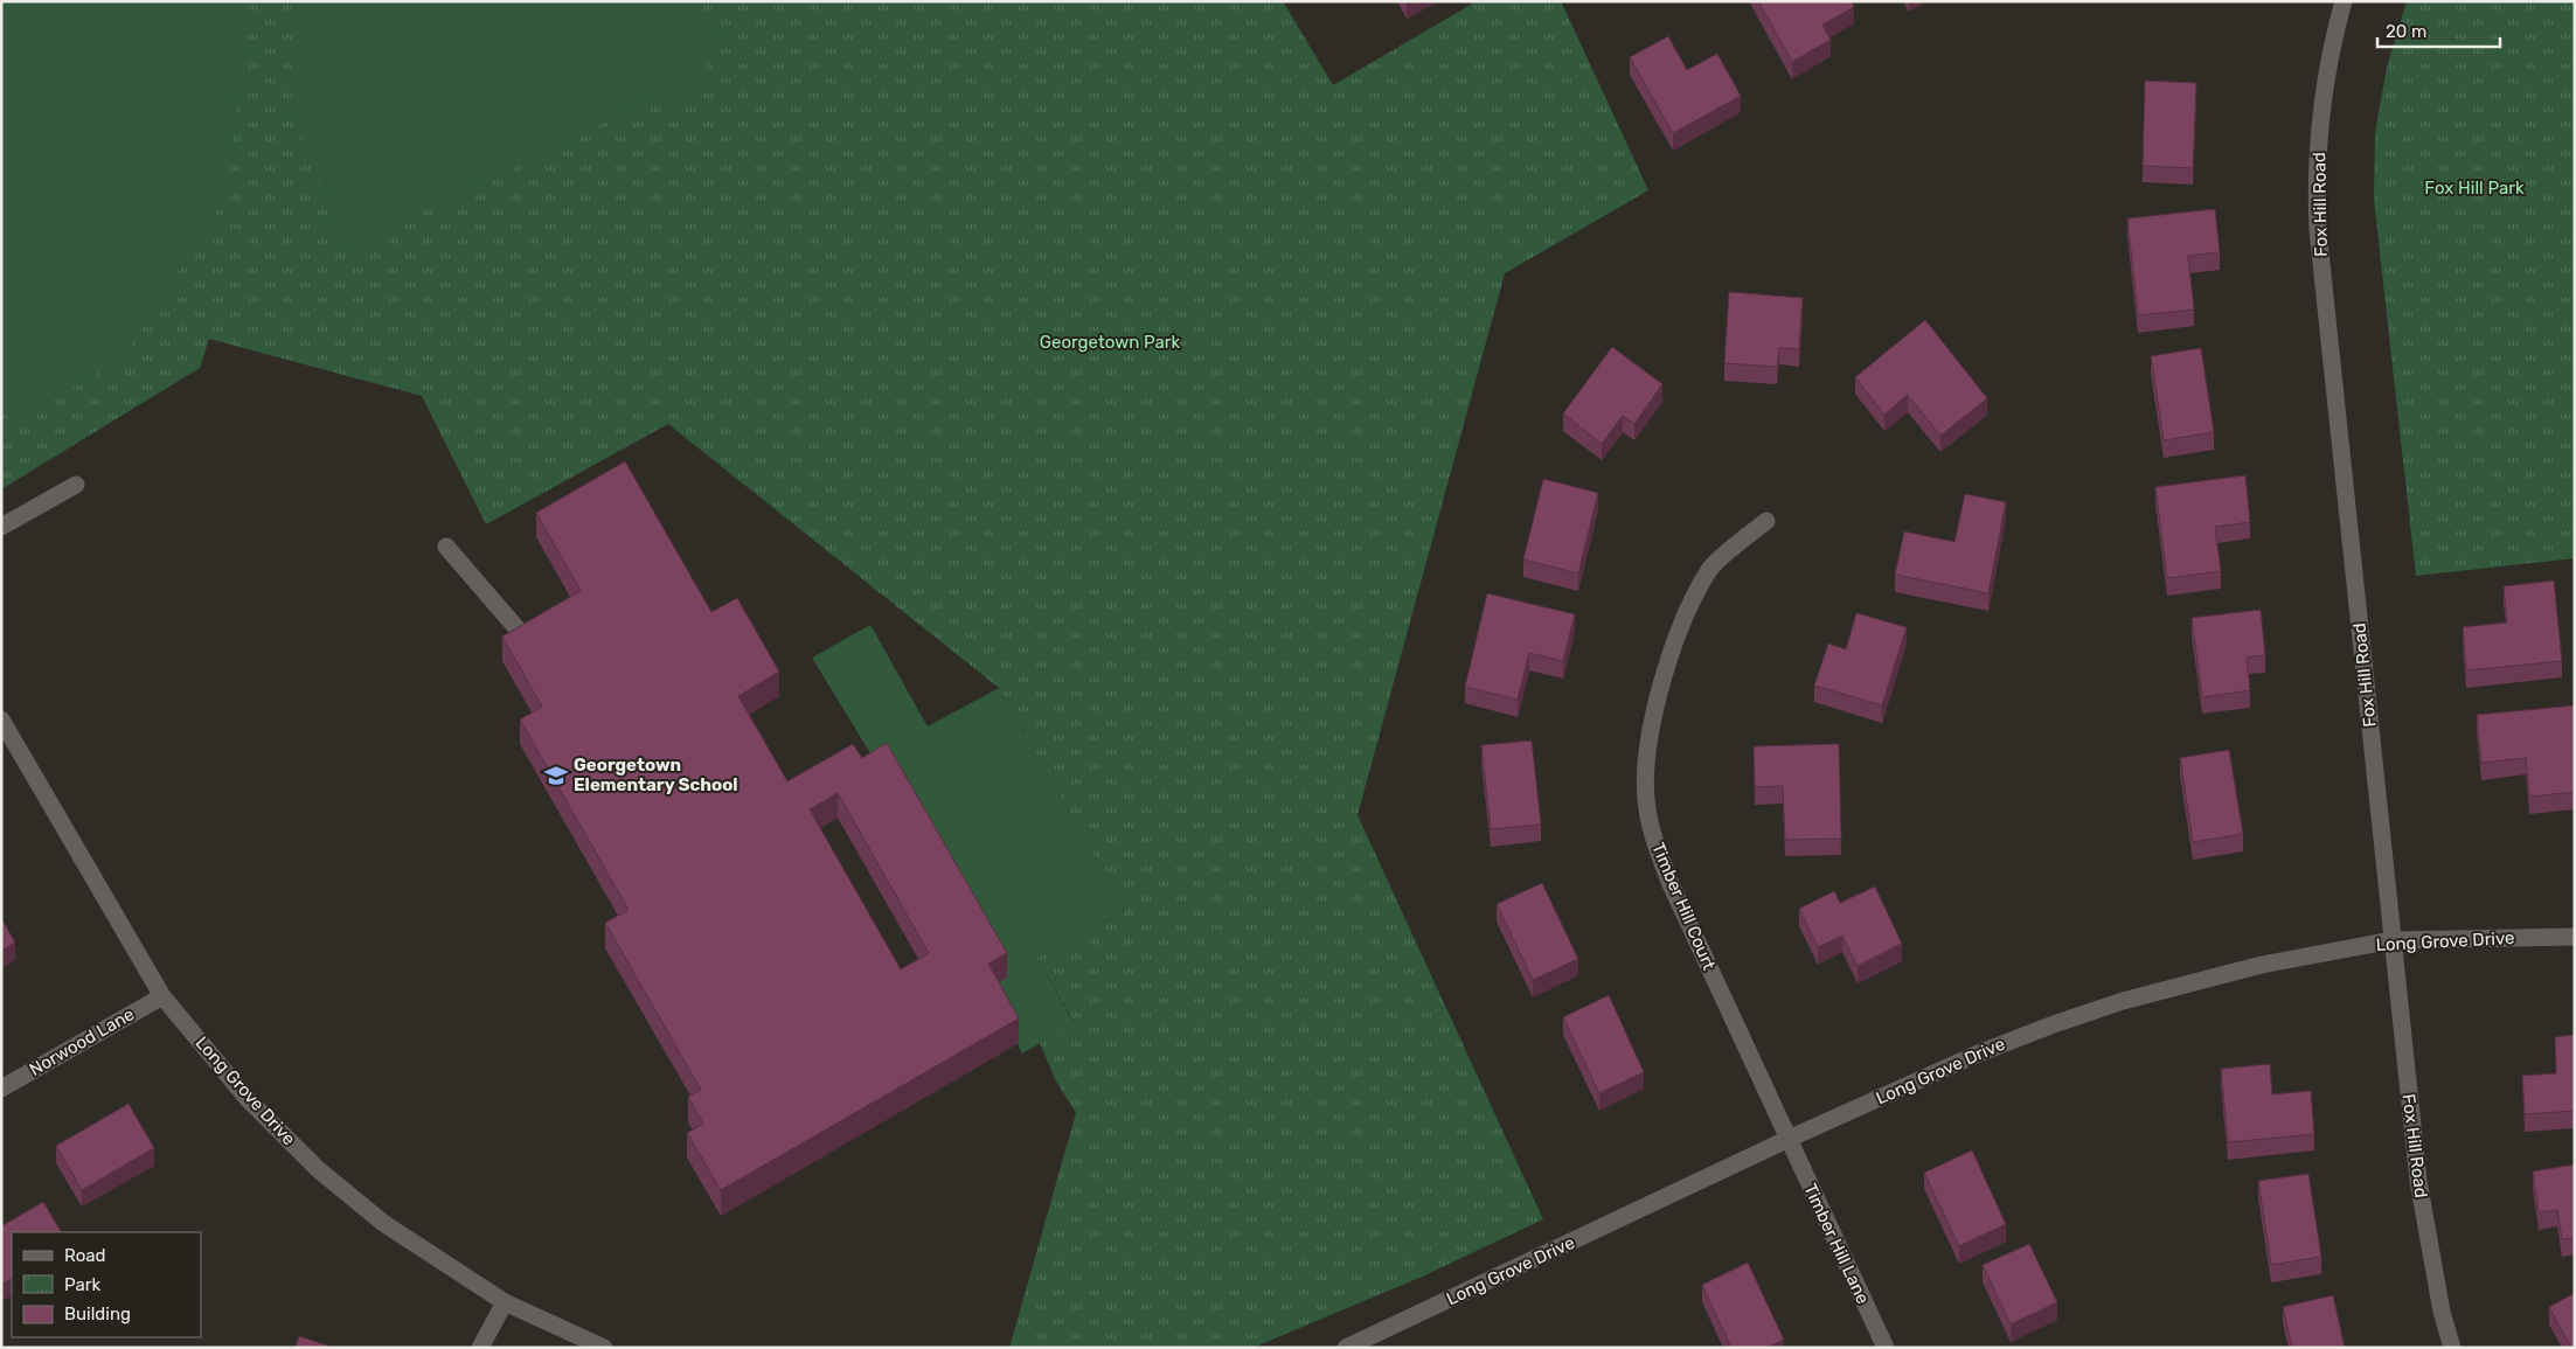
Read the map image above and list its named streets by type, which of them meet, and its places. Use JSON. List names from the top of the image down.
{
  "streets": {
    "street": [
      "Fox Hill Road",
      "Timber Hill Court",
      "Long Grove Drive",
      "Norwood Lane",
      "Timber Hill Lane"
    ]
  },
  "crossings": [
    ["Fox Hill Road", "Long Grove Drive"],
    ["Timber Hill Court", "Long Grove Drive"],
    ["Timber Hill Court", "Timber Hill Lane"],
    ["Long Grove Drive", "Norwood Lane"],
    ["Long Grove Drive", "Timber Hill Lane"]
  ],
  "parks": ["Fox Hill Park", "Georgetown Park"],
  "places": {
    "school or university": ["Georgetown Elementary School"]
  },
  "legend": ["Road", "Park", "Building"],
  "scale_bar": "20 m"
}
